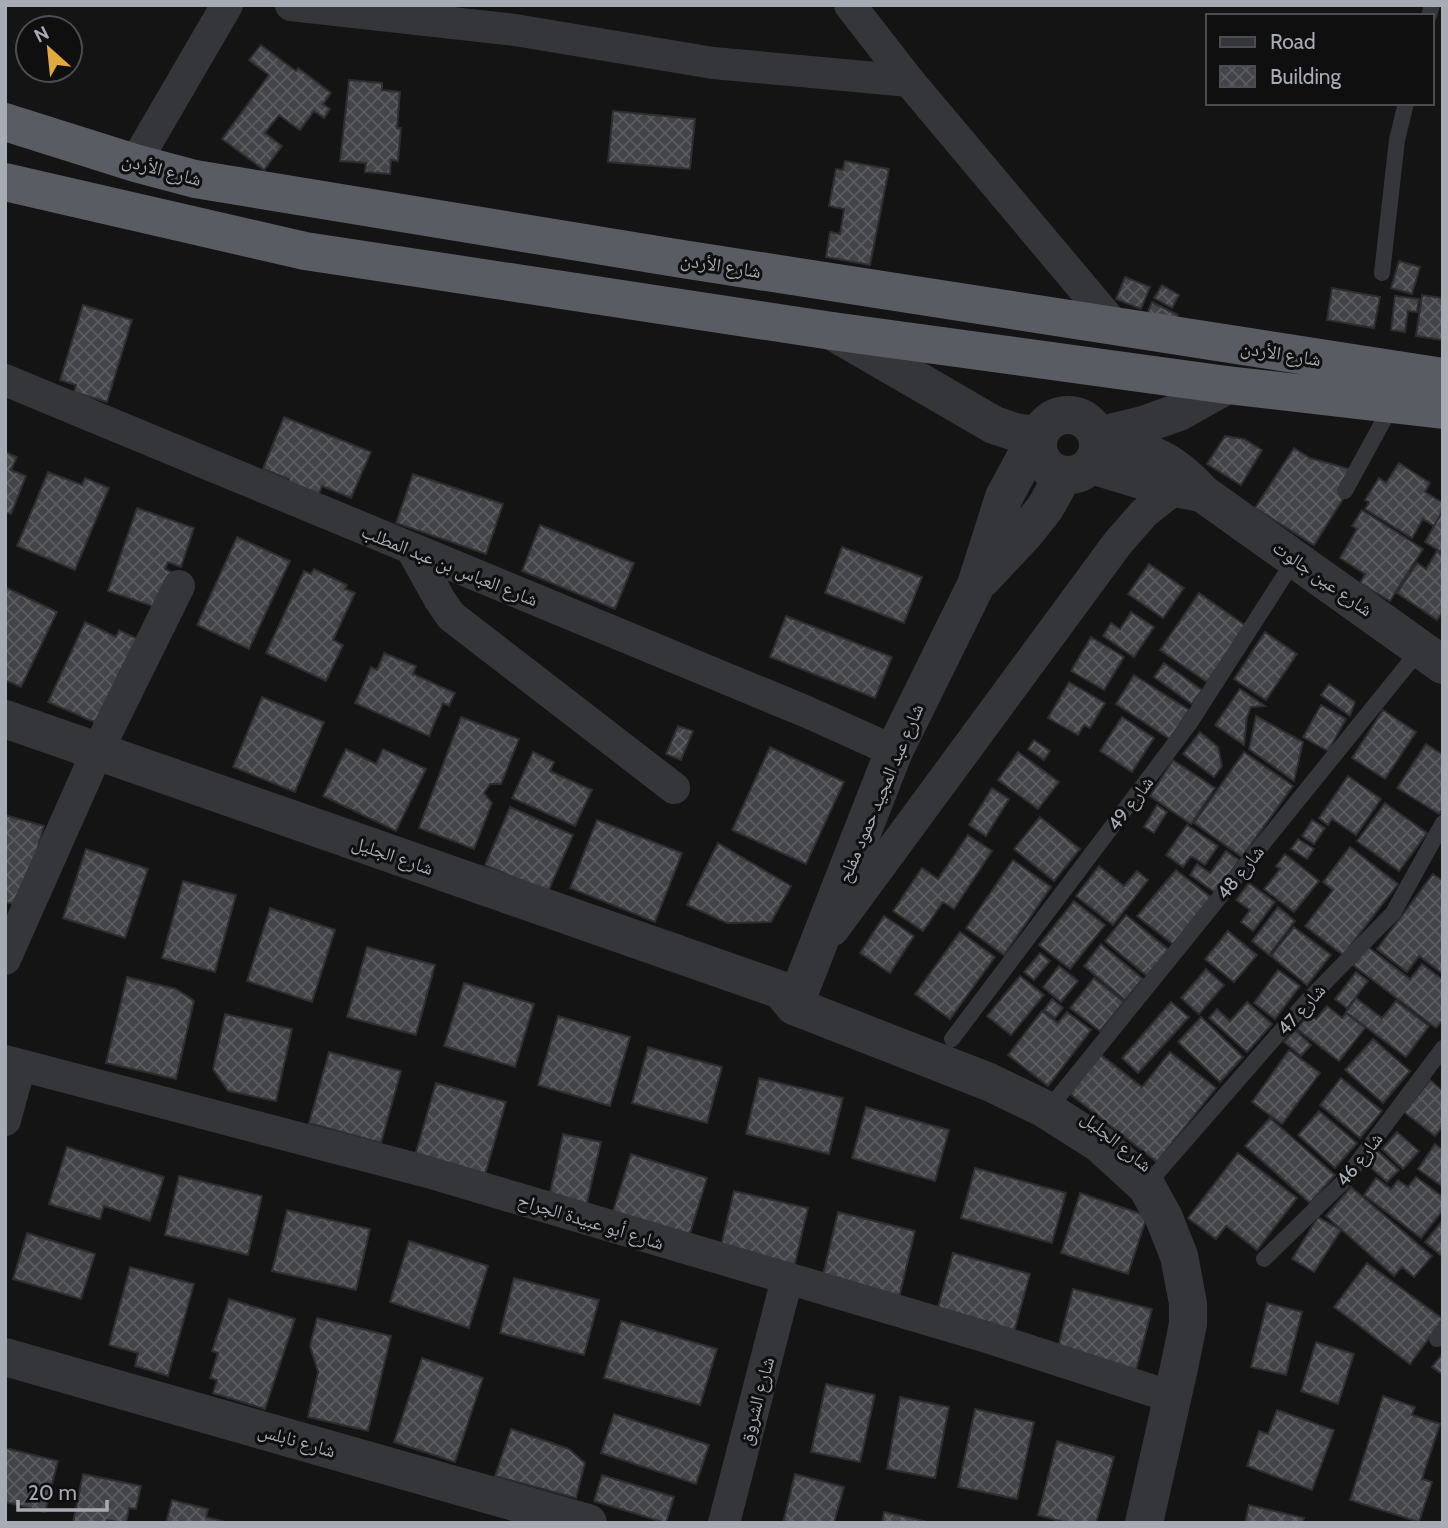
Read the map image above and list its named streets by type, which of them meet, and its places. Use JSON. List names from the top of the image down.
{
  "streets": {
    "highway": ["شارع الأردن"],
    "street": [
      "شارع العباس بن عبد المطلب",
      "شارع عين جالوت",
      "شارع عبد المجيد حمود مفلح",
      "شارع الجليل",
      "شارع أبو عبيدة الجراح",
      "شارع الشروق",
      "شارع نابلس"
    ],
    "lane": [
      "شارع 49",
      "شارع 48",
      "شارع 47",
      "شارع 46"
    ]
  },
  "crossings": [
    ["شارع العباس بن عبد المطلب", "شارع عبد المجيد حمود مفلح"],
    ["شارع عين جالوت", "شارع عبد المجيد حمود مفلح"],
    ["شارع عين جالوت", "شارع 49"],
    ["شارع عين جالوت", "شارع 48"],
    ["شارع عبد المجيد حمود مفلح", "شارع الجليل"],
    ["شارع 49", "شارع الجليل"],
    ["شارع الجليل", "شارع 48"],
    ["شارع الجليل", "شارع 47"],
    ["شارع الجليل", "شارع أبو عبيدة الجراح"],
    ["شارع أبو عبيدة الجراح", "شارع الشروق"]
  ],
  "legend": ["Road", "Building"],
  "scale_bar": "20 m",
  "north": "top left"
}
